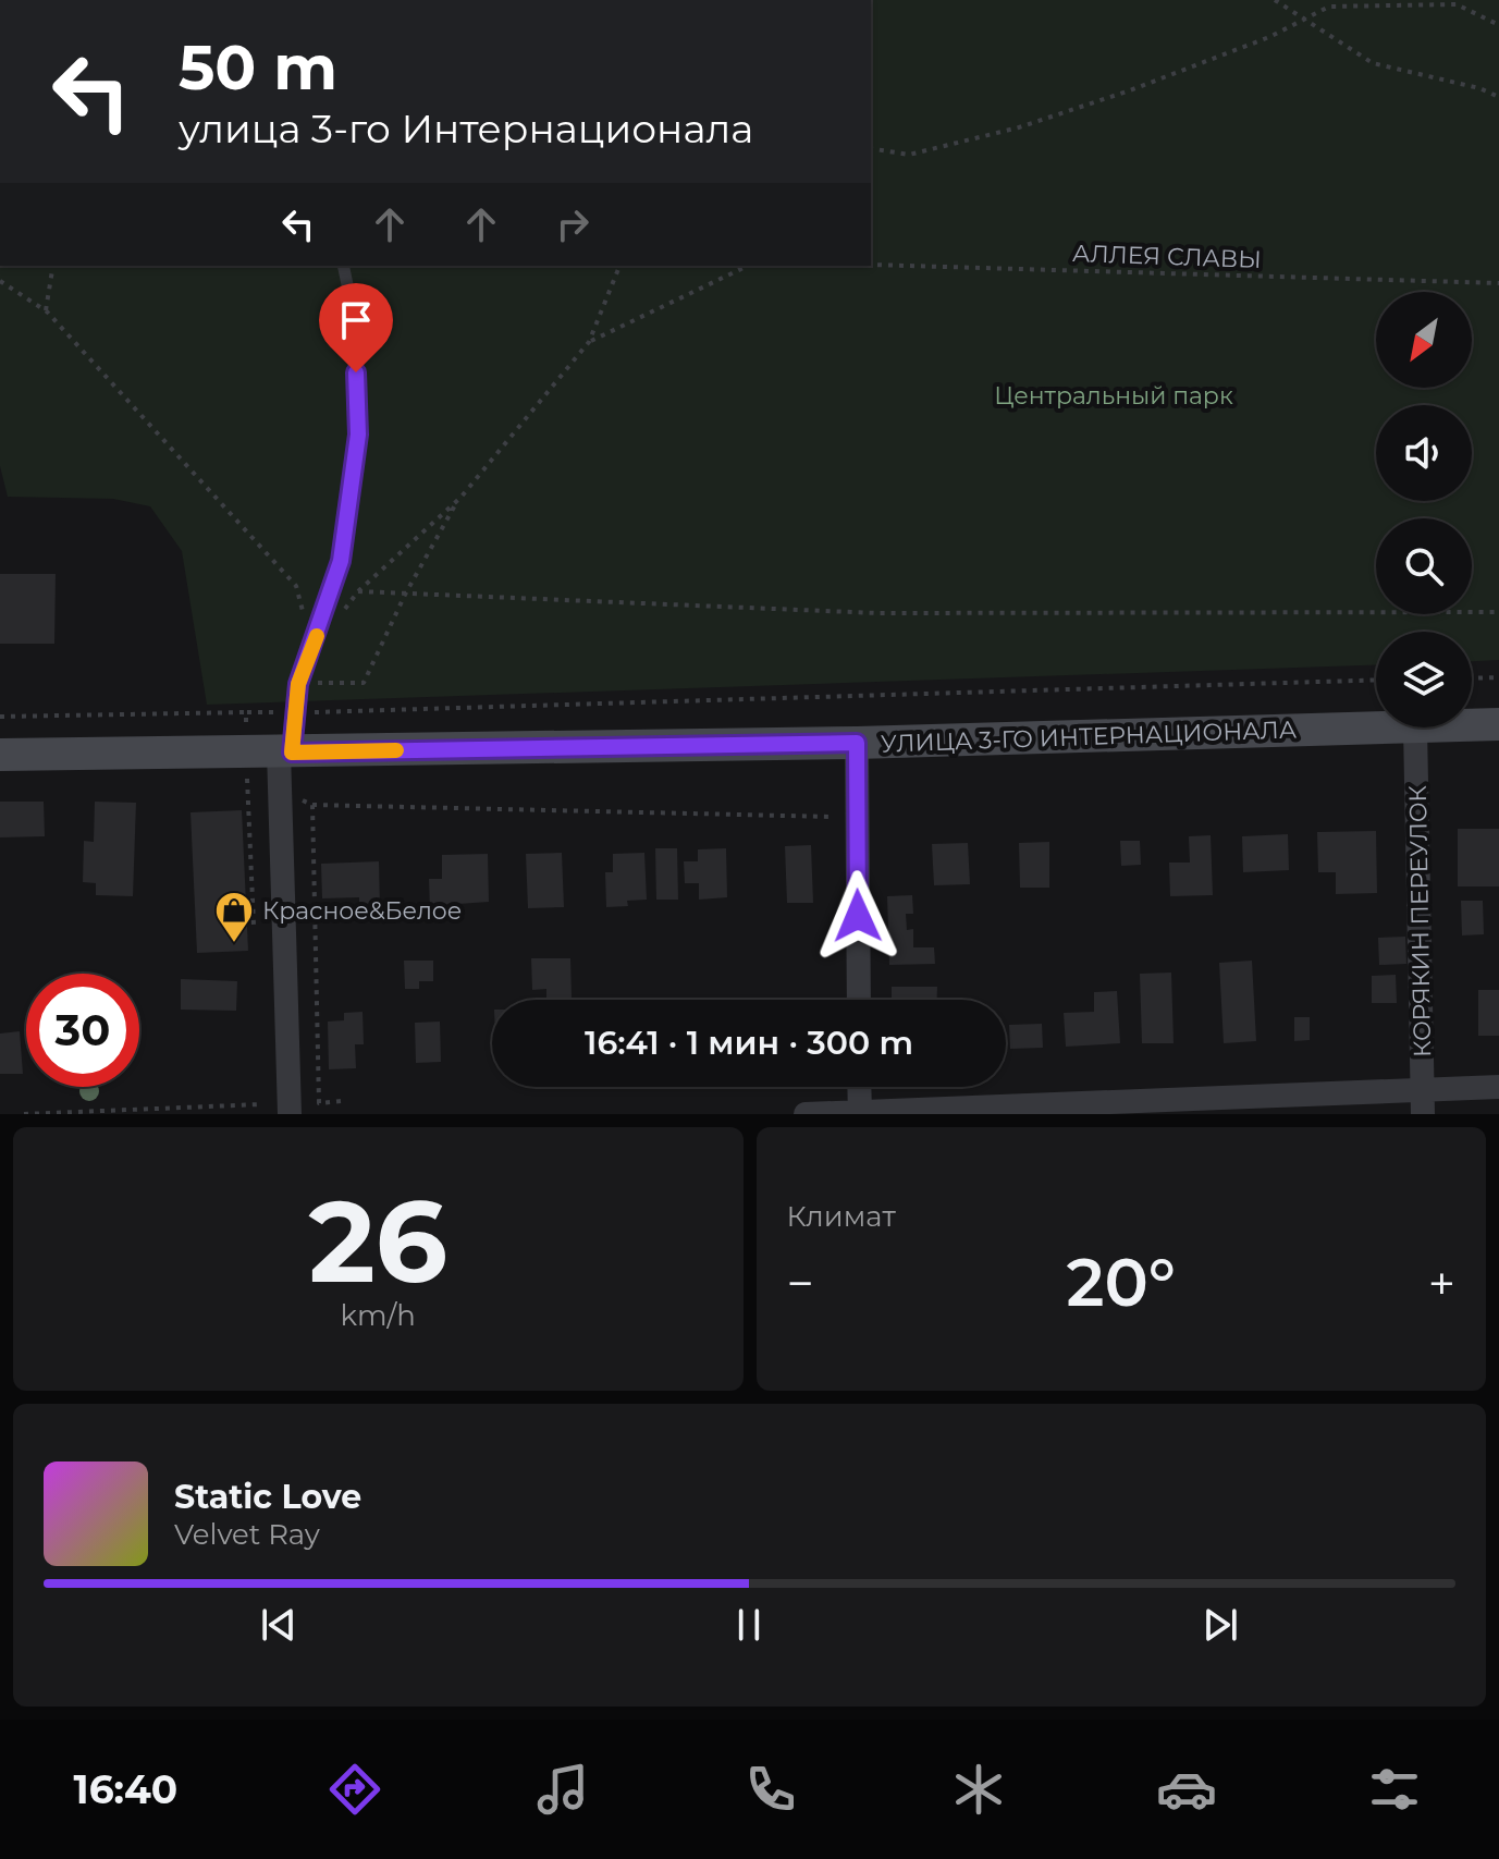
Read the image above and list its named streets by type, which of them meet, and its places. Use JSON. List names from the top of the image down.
{
  "streets": {
    "main road": ["УЛИЦА 3-ГО ИНТЕРНАЦИОНАЛА"],
    "street": ["КОРЯКИН ПЕРЕУЛОК"],
    "path": ["АЛЛЕЯ СЛАВЫ"]
  },
  "crossings": [
    ["УЛИЦА 3-ГО ИНТЕРНАЦИОНАЛА", "КОРЯКИН ПЕРЕУЛОК"]
  ],
  "parks": ["Центральный парк"],
  "places": {
    "shop": ["Красное&Белое"]
  },
  "north": "bottom left",
  "page": {
    "turn": ["50 m", "улица 3-го Интернационала"],
    "limit": "30",
    "trip": "16:41 · 1 мин · 300 m",
    "tile": [
      ["26", "km/h"],
      "Климат"
    ],
    "heat": ["−", "20°", "+"],
    "song": ["Static Love", "Velvet Ray"],
    "tabs": "16:40"
  }
}
